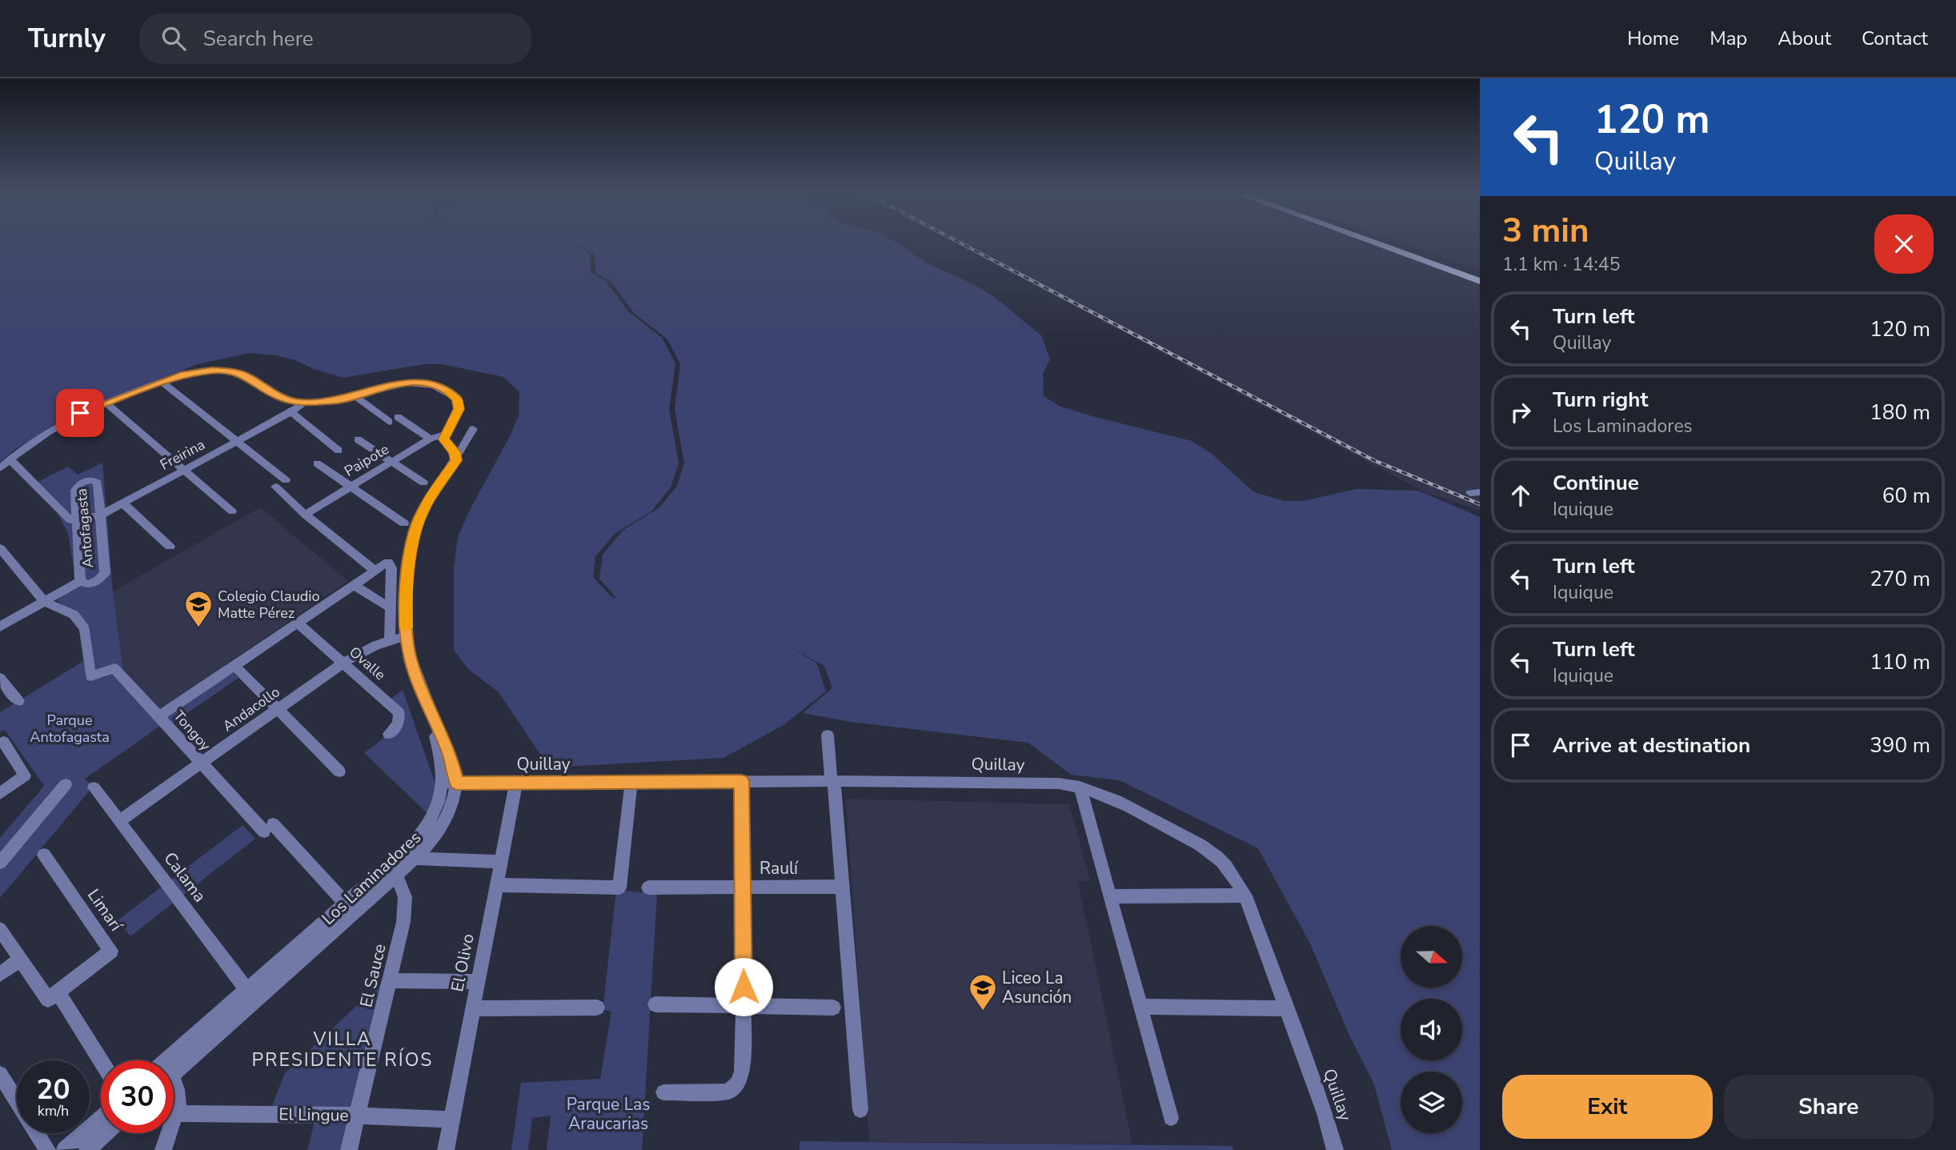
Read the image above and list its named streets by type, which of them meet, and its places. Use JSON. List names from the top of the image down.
{
  "streets": {
    "street": [
      "Freirina",
      "Paipote",
      "Antofagasta",
      "Ovalle",
      "Andacollo",
      "Tongoy",
      "Quillay",
      "Raulí",
      "Calama",
      "Los Laminadores",
      "Limarí",
      "El Olivo",
      "El Sauce",
      "El Lingue"
    ]
  },
  "crossings": [
    ["Freirina", "Antofagasta"],
    ["Ovalle", "Andacollo"],
    ["Andacollo", "Tongoy"],
    ["Andacollo", "Calama"],
    ["Andacollo", "Los Laminadores"],
    ["Tongoy", "Los Laminadores"],
    ["Quillay", "Los Laminadores"],
    ["Quillay", "El Olivo"],
    ["Calama", "Los Laminadores"],
    ["Los Laminadores", "El Sauce"],
    ["El Olivo", "El Lingue"],
    ["El Sauce", "El Lingue"]
  ],
  "districts": ["VILLA PRESIDENTE RÍOS"],
  "parks": ["Parque Antofagasta", "Parque Las Araucarias"],
  "places": {
    "school or university": ["Colegio Claudio Matte Pérez", "Liceo La Asunción"]
  },
  "north": "right",
  "page": {
    "header": "Turnly",
    "search": "Search here",
    "nav": [
      "Home",
      "Map",
      "About",
      "Contact"
    ],
    "turn": ["120 m", "Quillay"],
    "heading": ["3 min", "1.1 km · 14:45"],
    "list": [
      {
        "name": "Turn left",
        "note": "Quillay",
        "value": "120 m"
      },
      {
        "name": "Turn right",
        "note": "Los Laminadores",
        "value": "180 m"
      },
      {
        "name": "Continue",
        "note": "Iquique",
        "value": "60 m"
      },
      {
        "name": "Turn left",
        "note": "Iquique",
        "value": "270 m"
      },
      {
        "name": "Turn left",
        "note": "Iquique",
        "value": "110 m"
      },
      {
        "name": "Arrive at destination",
        "value": "390 m"
      }
    ],
    "speed": "20 km/h",
    "limit": "30",
    "buttons": ["Exit", "Share"]
  }
}
